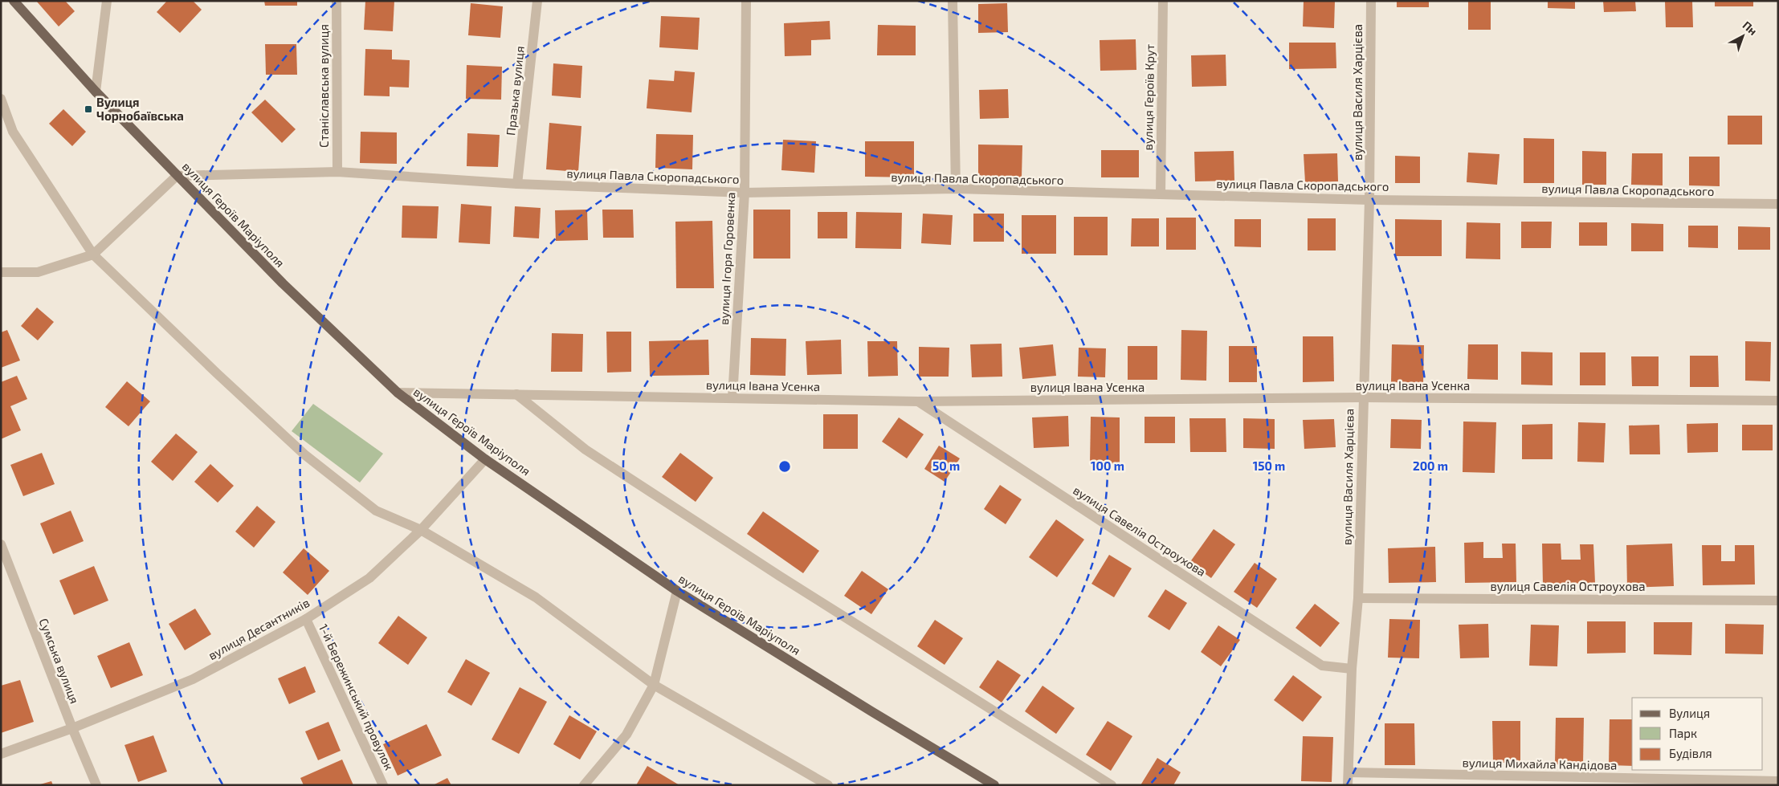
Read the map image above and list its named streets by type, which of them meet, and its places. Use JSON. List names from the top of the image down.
{
  "streets": {
    "main road": ["вулиця Героїв Маріуполя"],
    "street": [
      "Станіславська вулиця",
      "Празька вулиця",
      "вулиця Василя Харцієва",
      "вулиця Героїв Крут",
      "вулиця Павла Скоропадського",
      "вулиця Ігоря Горовенка",
      "вулиця Івана Усенка",
      "вулиця Савелія Остроухова",
      "вулиця Десантників",
      "Сумська вулиця",
      "1-й Бережинський провулок",
      "вулиця Михайла Кандідова"
    ]
  },
  "crossings": [
    ["Станіславська вулиця", "вулиця Павла Скоропадського"],
    ["Празька вулиця", "вулиця Павла Скоропадського"],
    ["вулиця Василя Харцієва", "вулиця Павла Скоропадського"],
    ["вулиця Василя Харцієва", "вулиця Івана Усенка"],
    ["вулиця Василя Харцієва", "вулиця Савелія Остроухова"],
    ["вулиця Василя Харцієва", "вулиця Михайла Кандідова"],
    ["вулиця Героїв Крут", "вулиця Павла Скоропадського"],
    ["вулиця Павла Скоропадського", "вулиця Героїв Маріуполя"],
    ["вулиця Павла Скоропадського", "вулиця Ігоря Горовенка"],
    ["вулиця Героїв Маріуполя", "вулиця Івана Усенка"],
    ["вулиця Героїв Маріуполя", "вулиця Десантників"],
    ["вулиця Ігоря Горовенка", "вулиця Івана Усенка"],
    ["вулиця Івана Усенка", "вулиця Савелія Остроухова"],
    ["вулиця Десантників", "Сумська вулиця"],
    ["вулиця Десантників", "1-й Бережинський провулок"]
  ],
  "places": {
    "transit": ["Вулиця Чорнобаївська"]
  },
  "legend": ["Вулиця", "Парк", "Будівля"],
  "north": "top right",
  "rings": [
    "50 m",
    "100 m",
    "150 m",
    "200 m"
  ]
}
